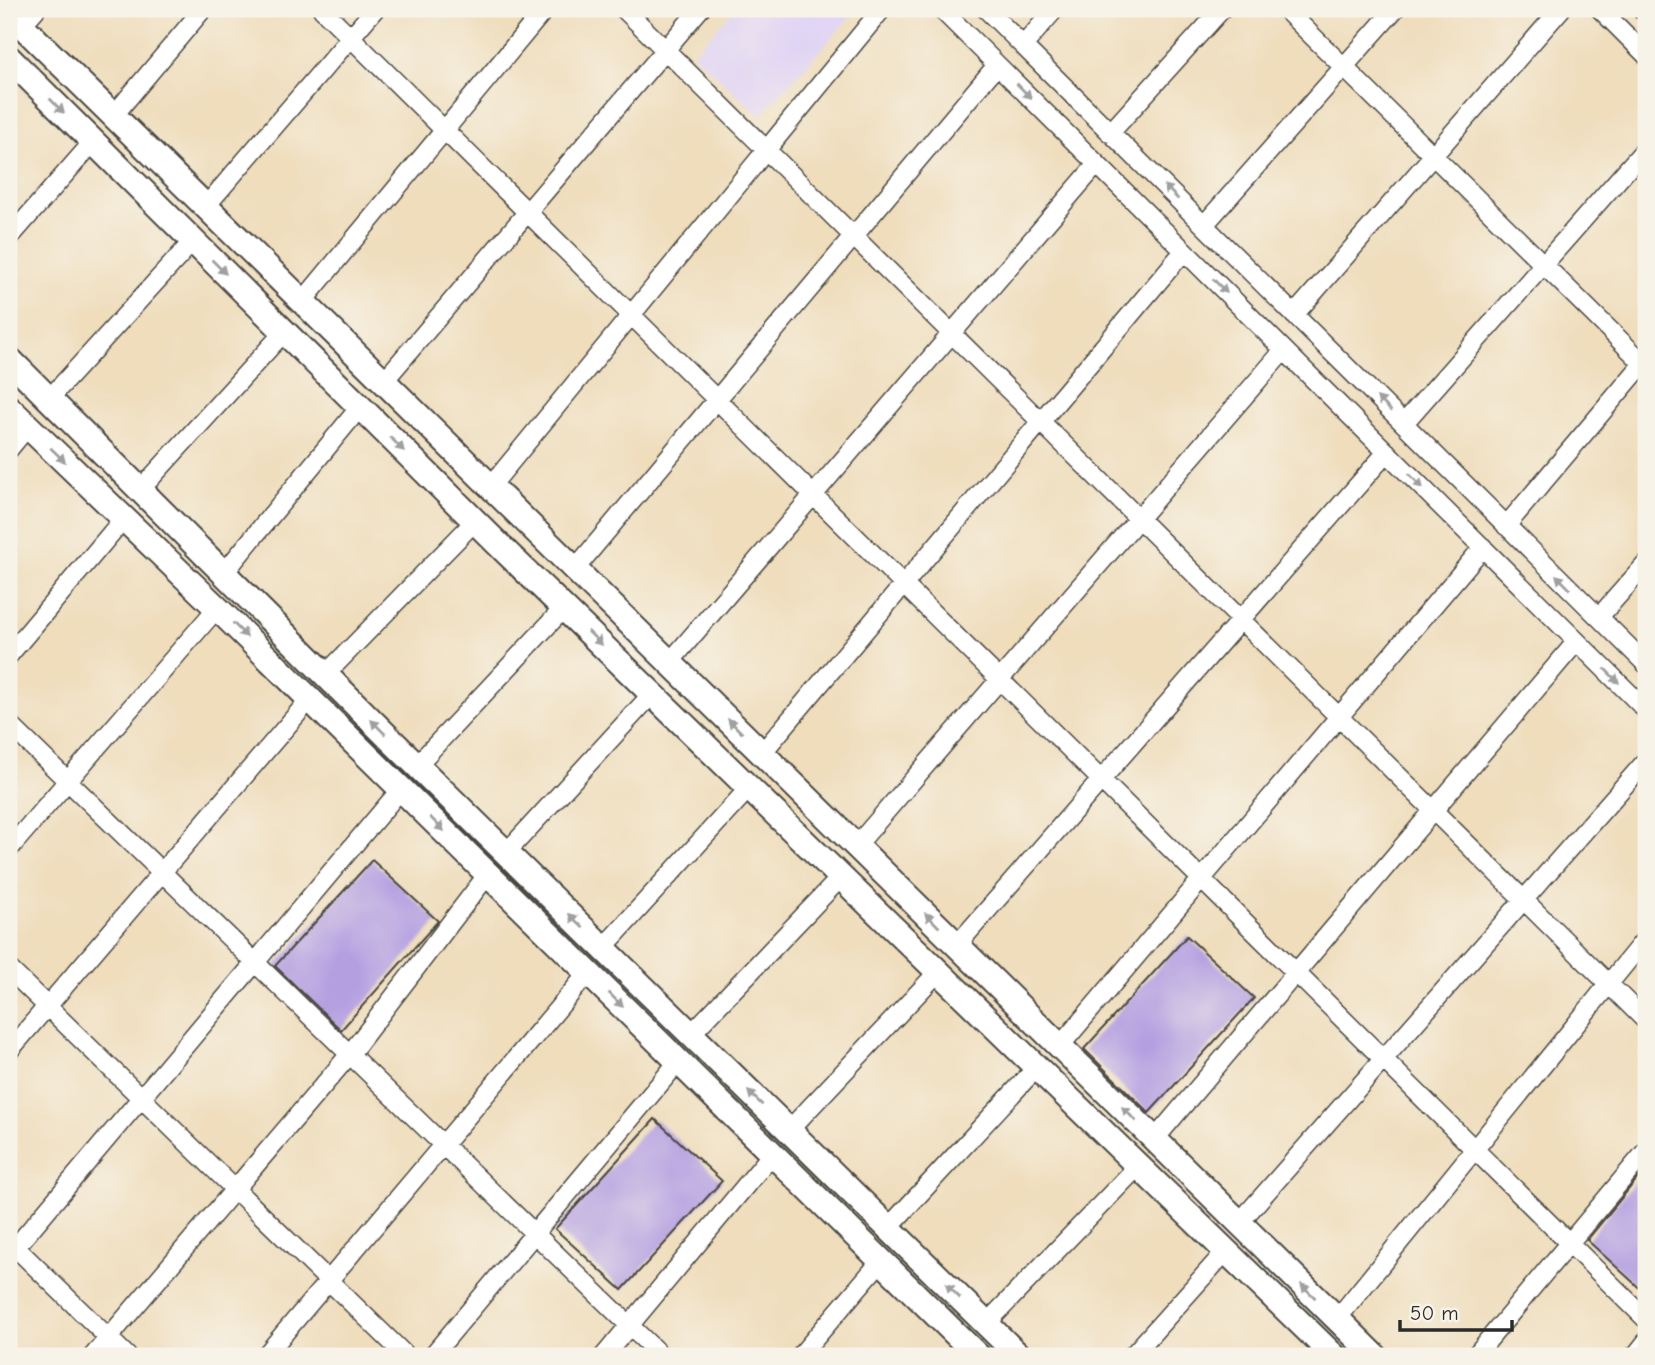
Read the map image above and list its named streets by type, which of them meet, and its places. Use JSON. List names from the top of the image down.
{
  "scale_bar": "50 m"
}
